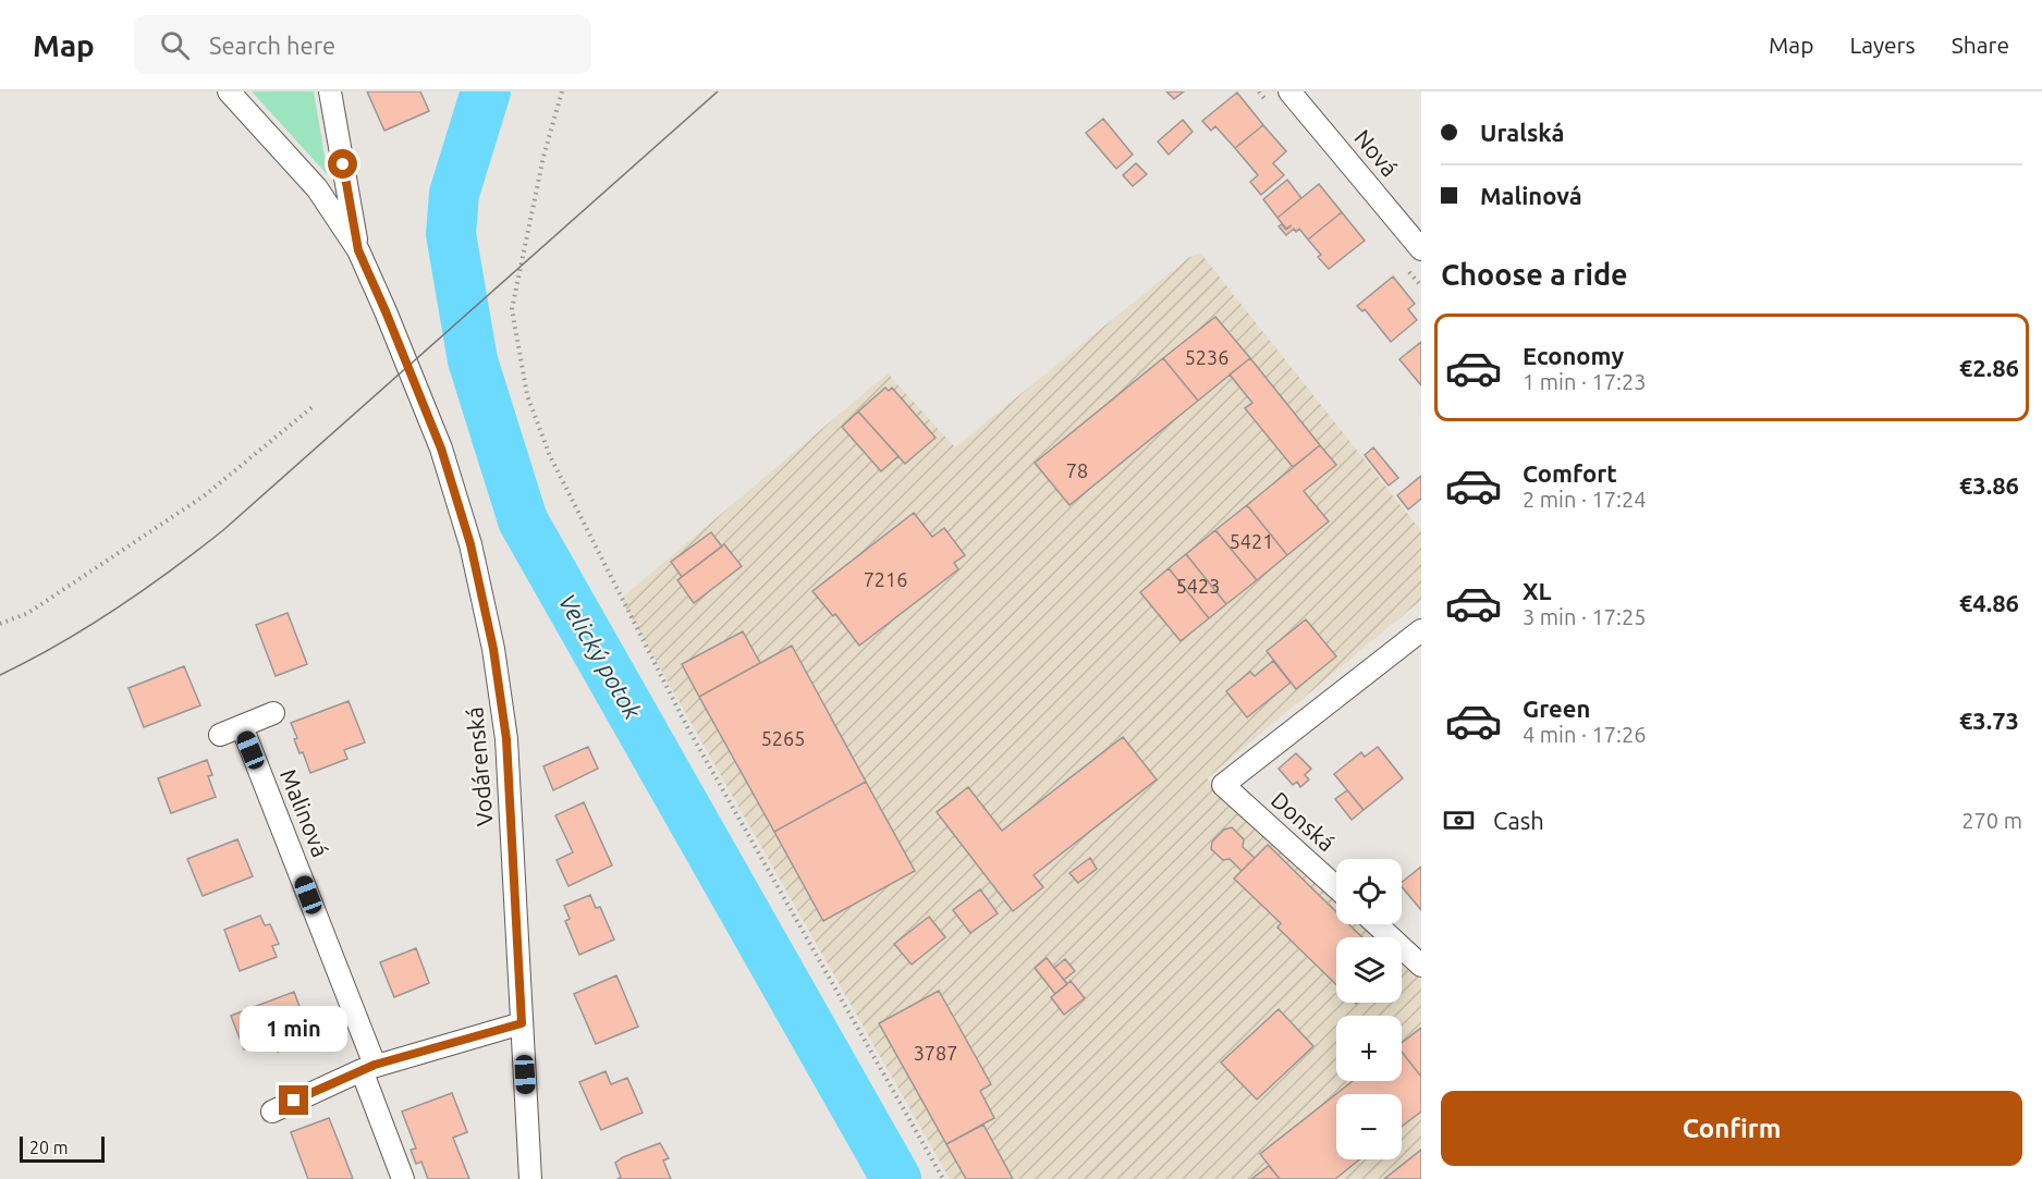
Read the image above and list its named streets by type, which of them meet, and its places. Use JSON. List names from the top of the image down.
{
  "streets": {
    "street": [
      "Nová",
      "Vodárenská",
      "Malinová",
      "Donská"
    ]
  },
  "water": ["Velický potok"],
  "house_numbers": [
    "5236",
    "78",
    "5421",
    "7216",
    "5423",
    "5265",
    "3787"
  ],
  "scale_bar": "20 m",
  "page": {
    "header": "Map",
    "search": "Search here",
    "nav": ["Map", "Layers", "Share"],
    "banner": ["Uralská", "Malinová"],
    "heading": "Choose a ride",
    "list": [
      {
        "name": "Economy",
        "note": "1 min · 17:23",
        "value": "€2.86"
      },
      {
        "name": "Comfort",
        "note": "2 min · 17:24",
        "value": "€3.86"
      },
      {
        "name": "XL",
        "note": "3 min · 17:25",
        "value": "€4.86"
      },
      {
        "name": "Green",
        "note": "4 min · 17:26",
        "value": "€3.73"
      }
    ],
    "pay": ["Cash", "270 m"],
    "map_buttons": ["+", "−"],
    "bubble": "1 min",
    "buttons": "Confirm",
    "scale": "20 m"
  }
}
